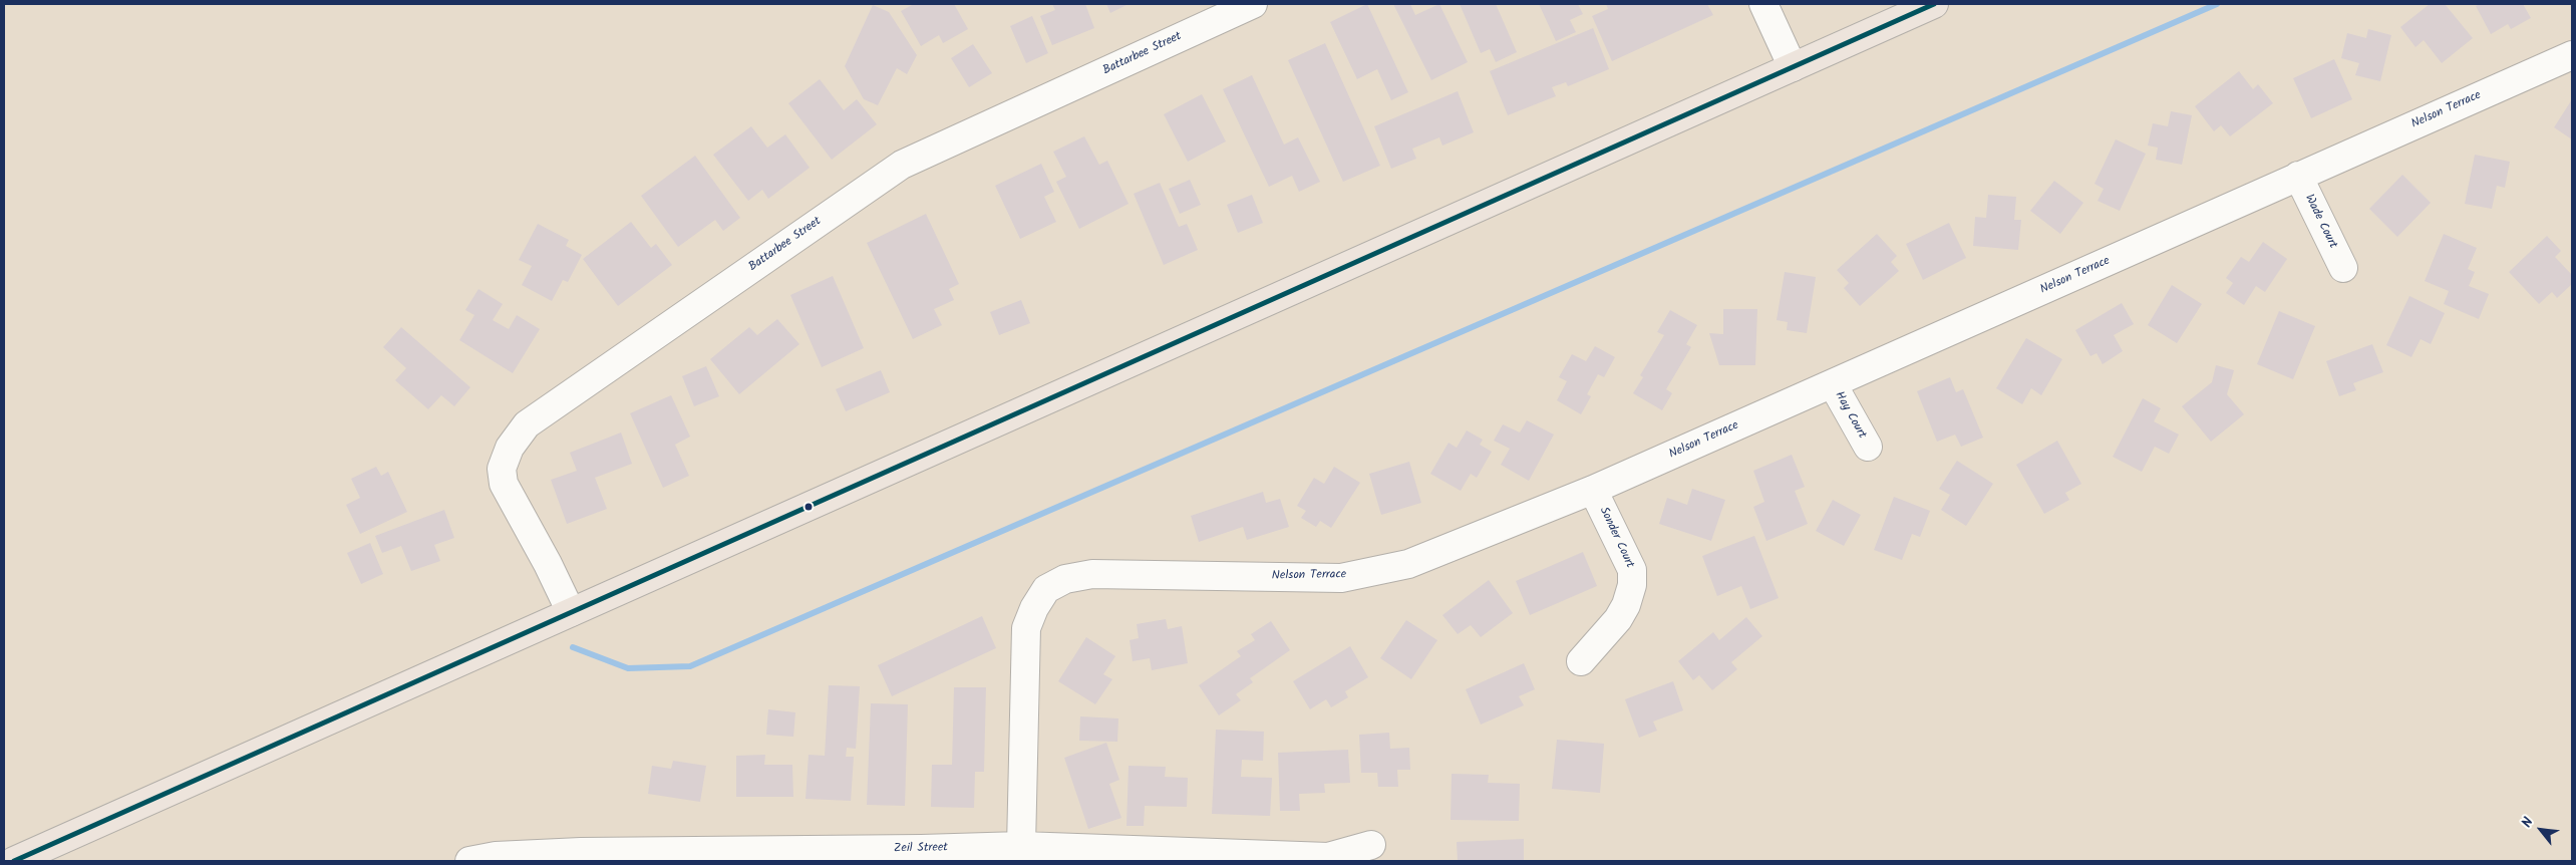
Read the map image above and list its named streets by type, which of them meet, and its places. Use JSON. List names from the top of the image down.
{
  "streets": {
    "street": [
      "Battarbee Street",
      "Nelson Terrace",
      "Wade Court",
      "Hay Court",
      "Sonder Court",
      "Zeil Street"
    ]
  },
  "crossings": [
    ["Nelson Terrace", "Wade Court"],
    ["Nelson Terrace", "Hay Court"],
    ["Nelson Terrace", "Sonder Court"],
    ["Nelson Terrace", "Zeil Street"]
  ],
  "north": "top left"
}
